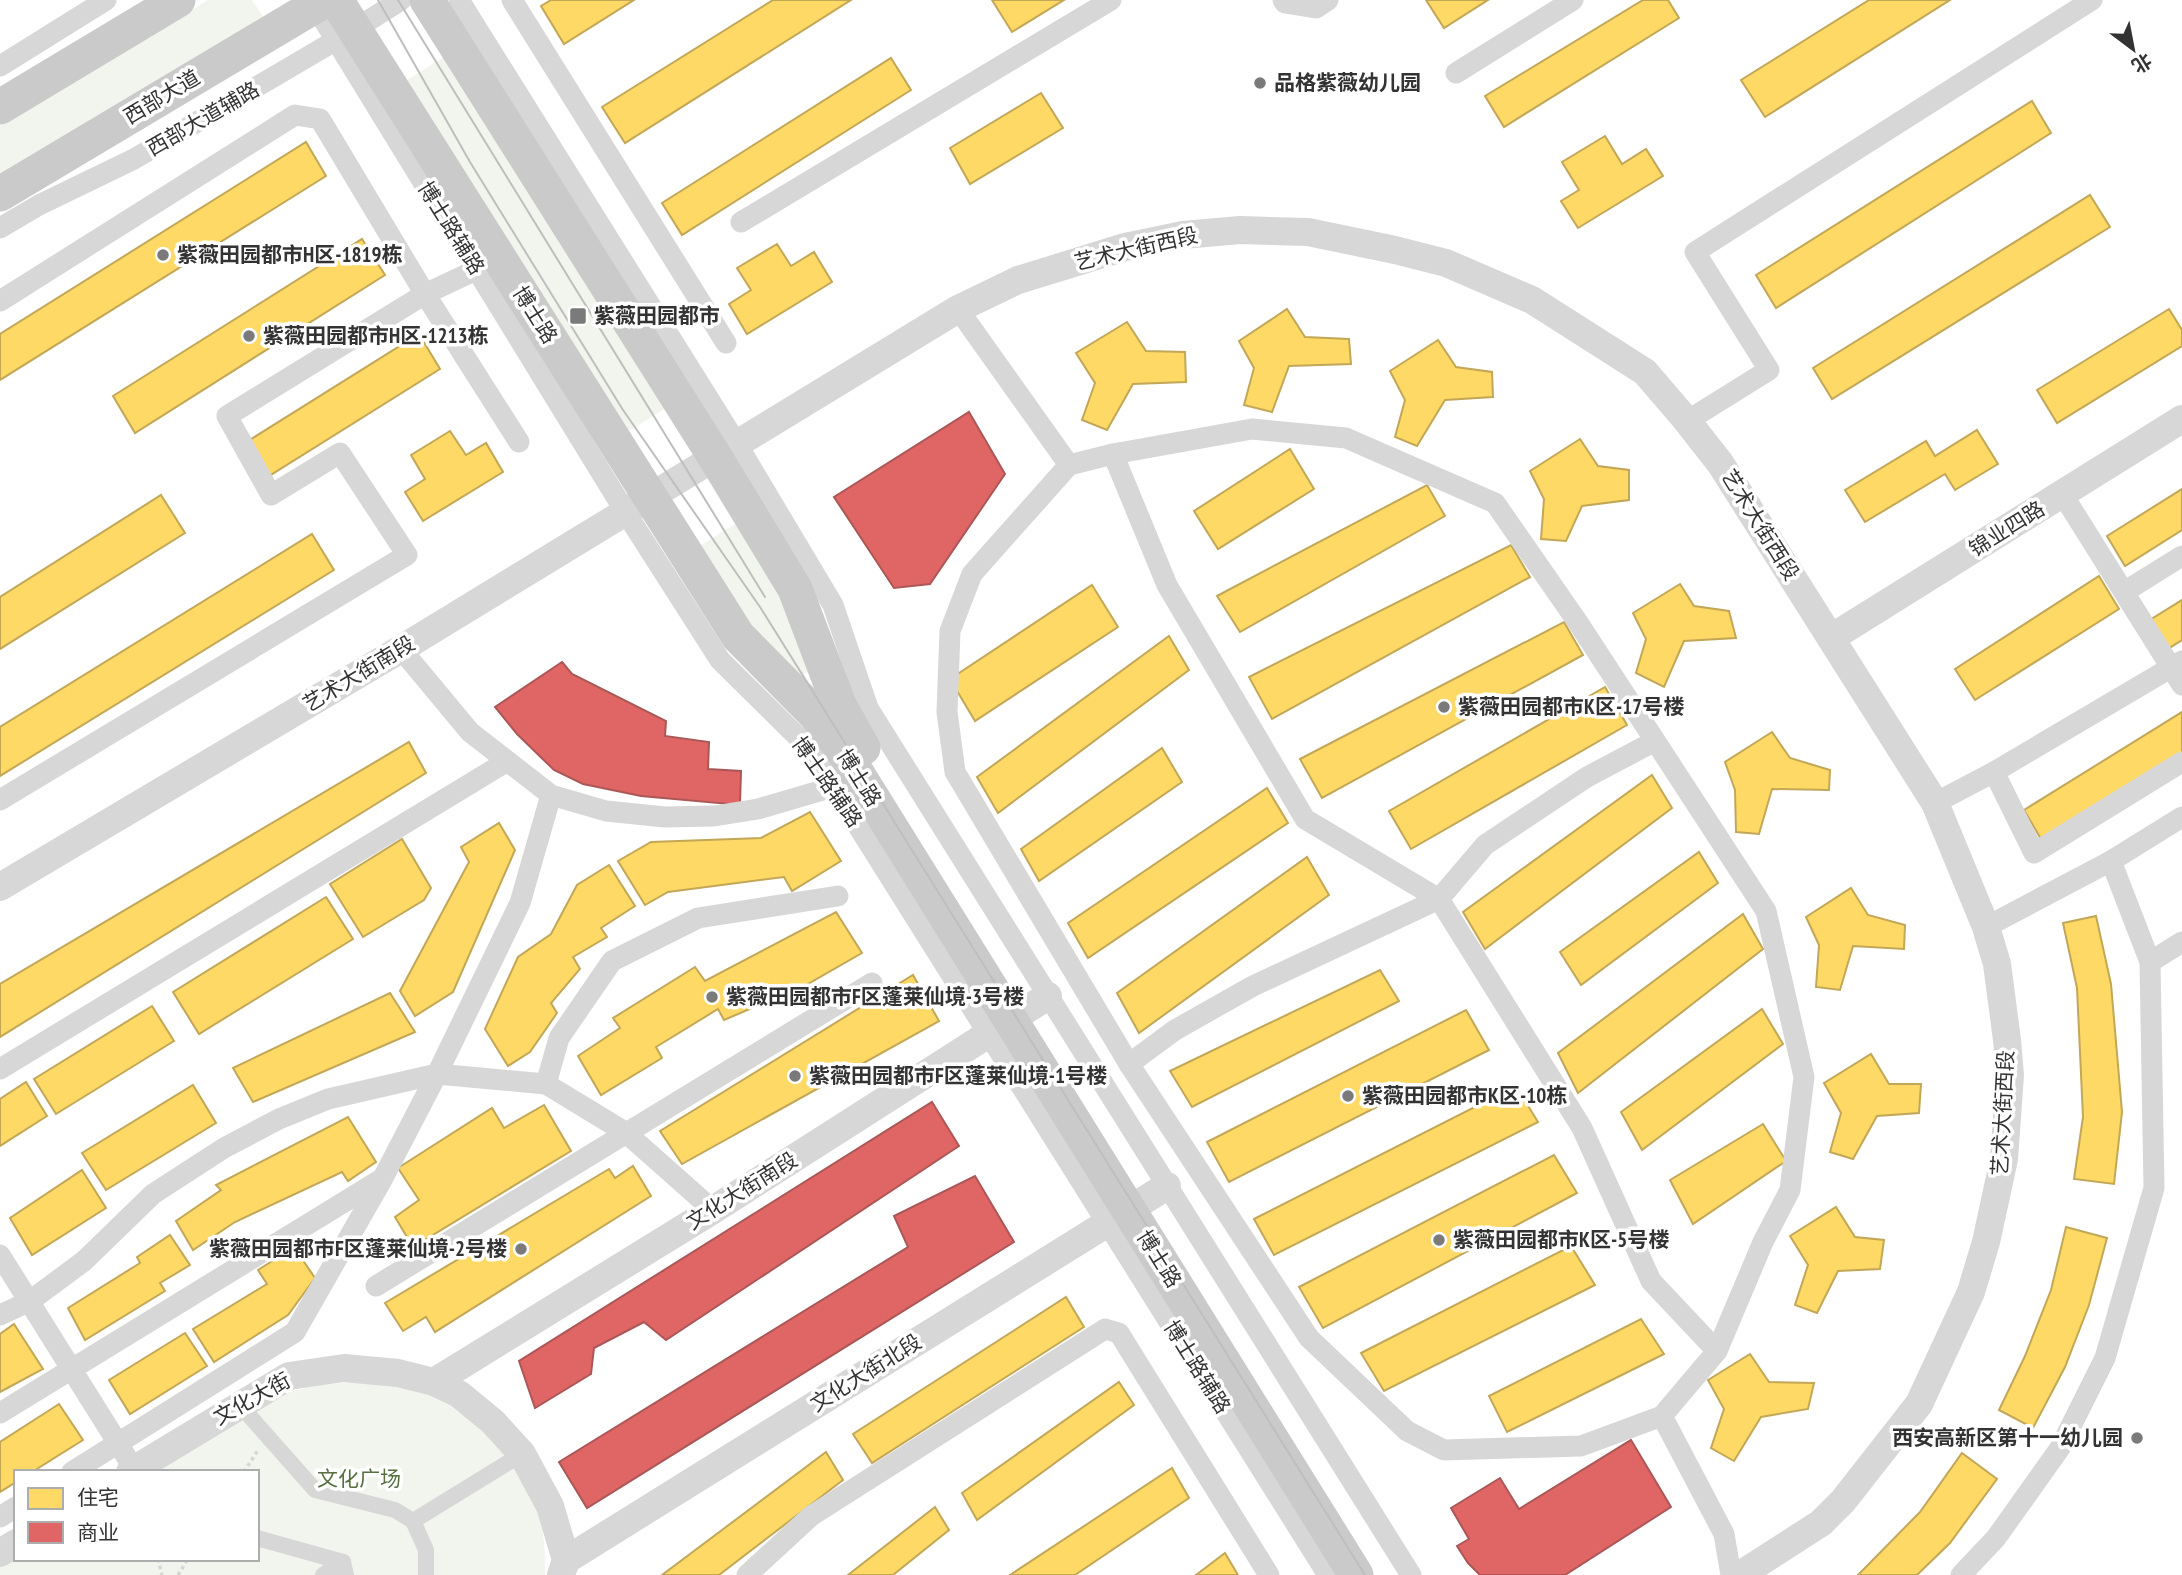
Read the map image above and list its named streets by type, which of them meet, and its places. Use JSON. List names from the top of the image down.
{
  "streets": {
    "main road": ["西部大道", "博士路"],
    "street": [
      "西部大道辅路",
      "博士路辅路",
      "艺术大街西段",
      "锦业四路",
      "艺术大街南段",
      "文化大街南段",
      "文化大街北段",
      "文化大街"
    ]
  },
  "crossings": [
    ["西部大道", "博士路"],
    ["西部大道辅路", "博士路辅路"],
    ["西部大道辅路", "博士路"],
    ["博士路辅路", "博士路"],
    ["博士路辅路", "艺术大街南段"],
    ["博士路辅路", "文化大街南段"],
    ["博士路辅路", "文化大街北段"],
    ["艺术大街西段", "博士路"],
    ["艺术大街西段", "锦业四路"],
    ["艺术大街西段", "艺术大街南段"],
    ["博士路", "艺术大街南段"],
    ["博士路", "文化大街南段"],
    ["博士路", "文化大街北段"],
    ["文化大街南段", "文化大街"],
    ["文化大街北段", "文化大街"]
  ],
  "parks": ["文化广场"],
  "places": {
    "other": [
      "品格紫薇幼儿园",
      "紫薇田园都市H区-1819栋",
      "紫薇田园都市H区-1213栋",
      "紫薇田园都市K区-17号楼",
      "紫薇田园都市F区蓬莱仙境-3号楼",
      "紫薇田园都市F区蓬莱仙境-1号楼",
      "紫薇田园都市K区-10栋",
      "紫薇田园都市K区-5号楼",
      "紫薇田园都市F区蓬莱仙境-2号楼",
      "西安高新区第十一幼儿园"
    ],
    "transit": ["紫薇田园都市"]
  },
  "legend": ["住宅", "商业"],
  "north": "bottom right"
}
